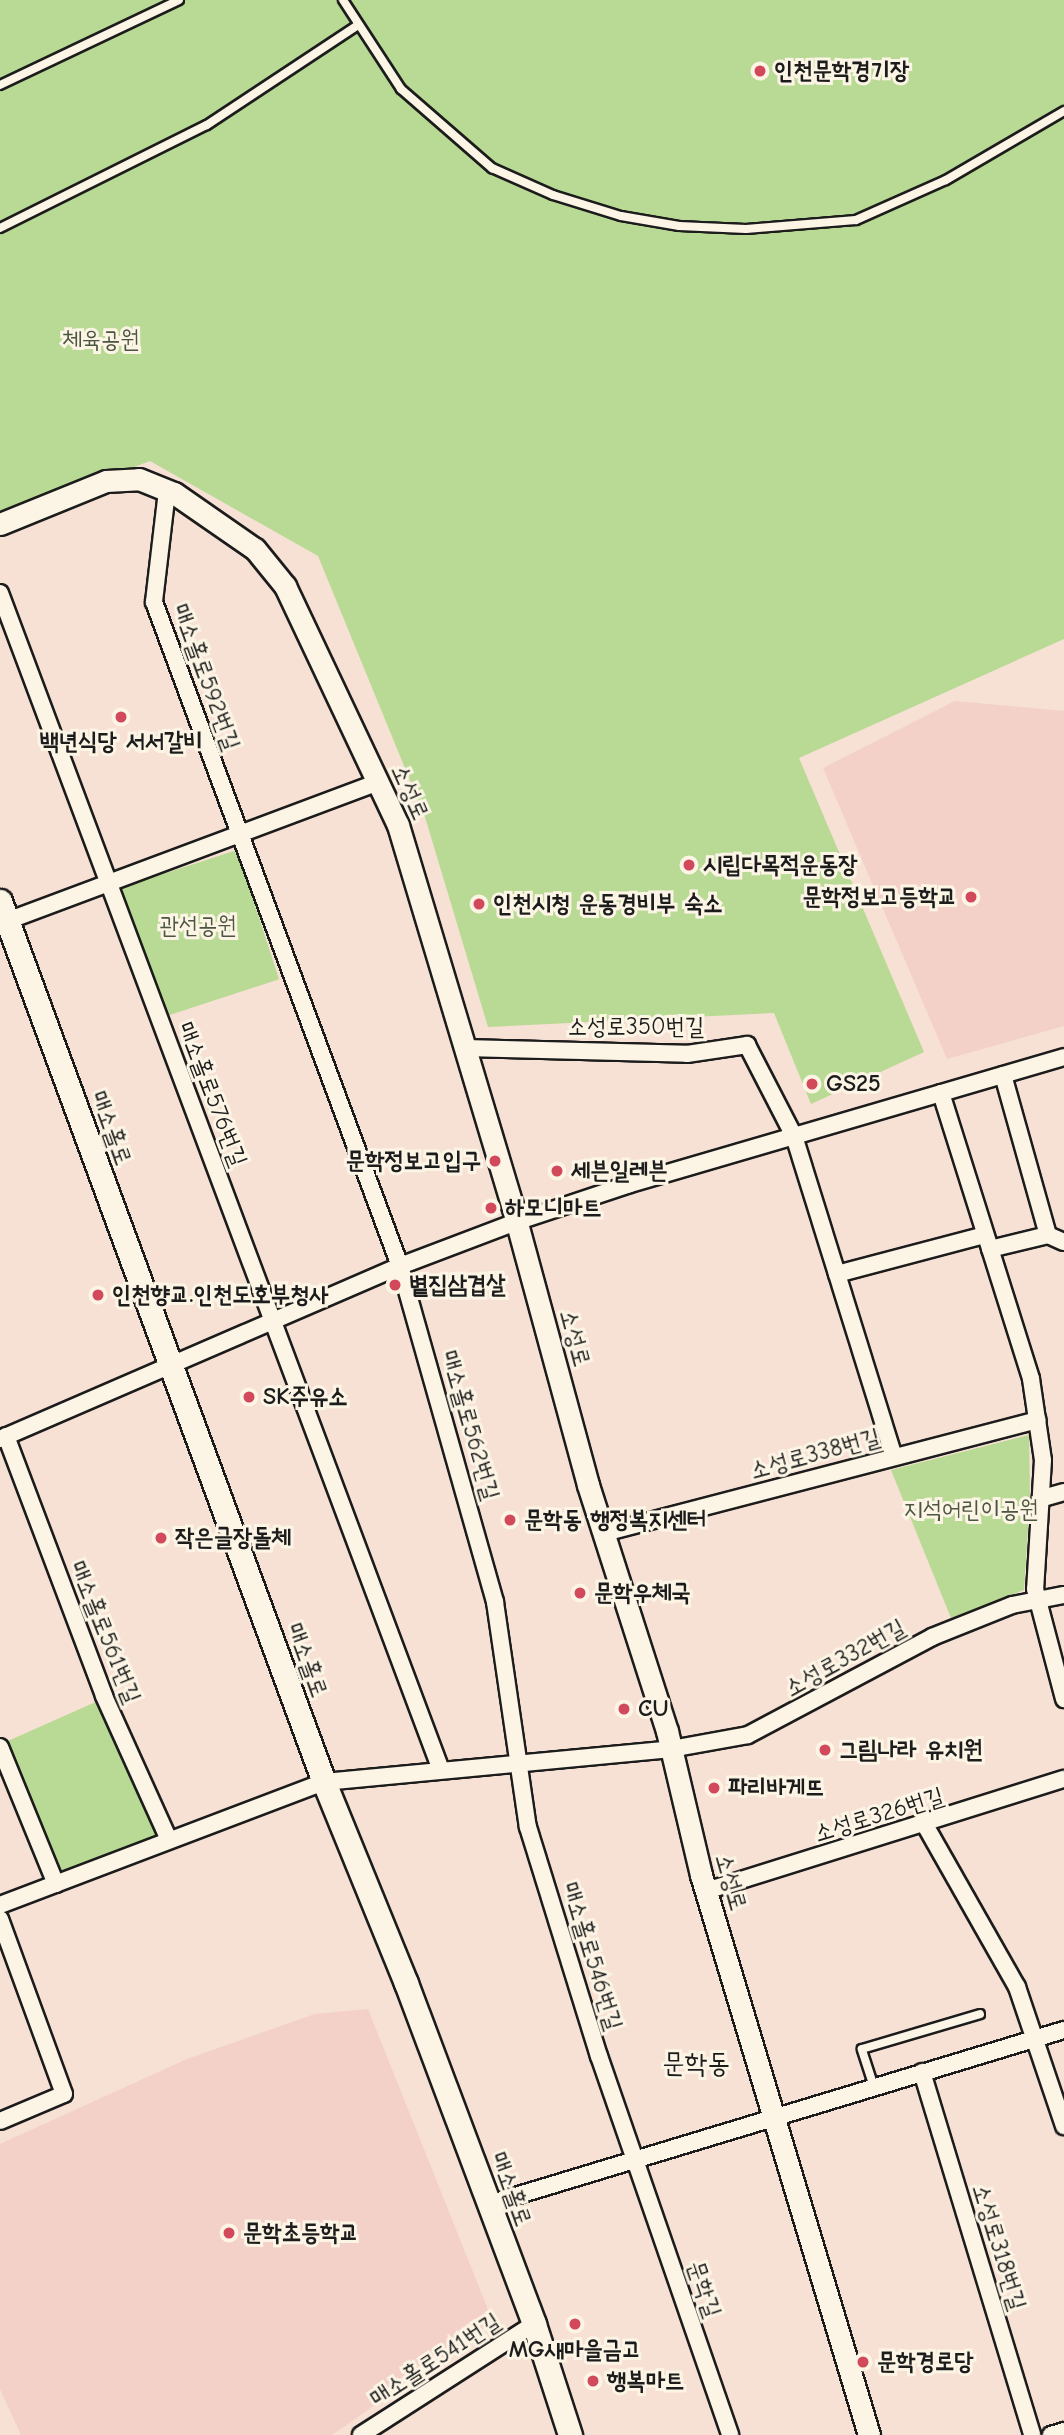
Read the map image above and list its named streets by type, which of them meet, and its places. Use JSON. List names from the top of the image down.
{
  "streets": {
    "main road": ["매소홀로"],
    "street": [
      "매소홀로592번길",
      "소성로",
      "소성로350번길",
      "매소홀로576번길",
      "매소홀로562번길",
      "소성로338번길",
      "매소홀로561번길",
      "소성로332번길",
      "소성로326번길",
      "매소홀로546번길",
      "소성로318번길",
      "문학길",
      "매소홀로541번길"
    ]
  },
  "crossings": [
    ["매소홀로592번길", "소성로"],
    ["소성로", "소성로350번길"],
    ["소성로", "소성로338번길"],
    ["소성로", "소성로332번길"],
    ["소성로", "소성로326번길"],
    ["소성로350번길", "소성로338번길"],
    ["매소홀로", "매소홀로541번길"],
    ["매소홀로562번길", "매소홀로546번길"],
    ["매소홀로546번길", "문학길"]
  ],
  "districts": ["문학동"],
  "parks": ["체육공원", "관선공원", "지석어린이공원"],
  "places": [
    "인천문학경기장",
    "백년식당 서서갈비",
    "시립다목적운동장",
    "문학정보고등학교",
    "인천시청 운동경비부 숙소",
    "GS25",
    "문학정보고입구",
    "세븐일레븐",
    "하모니마트",
    "볕집삼겹살",
    "인천향교.인천도호부청사",
    "SK주유소",
    "문학동 행정복지센터",
    "작은글장돌체",
    "문학우체국",
    "CU",
    "그림나라 유치원",
    "파리바게뜨",
    "문학초등학교",
    "MG새마을금고",
    "문학경로당",
    "행복마트"
  ]
}
